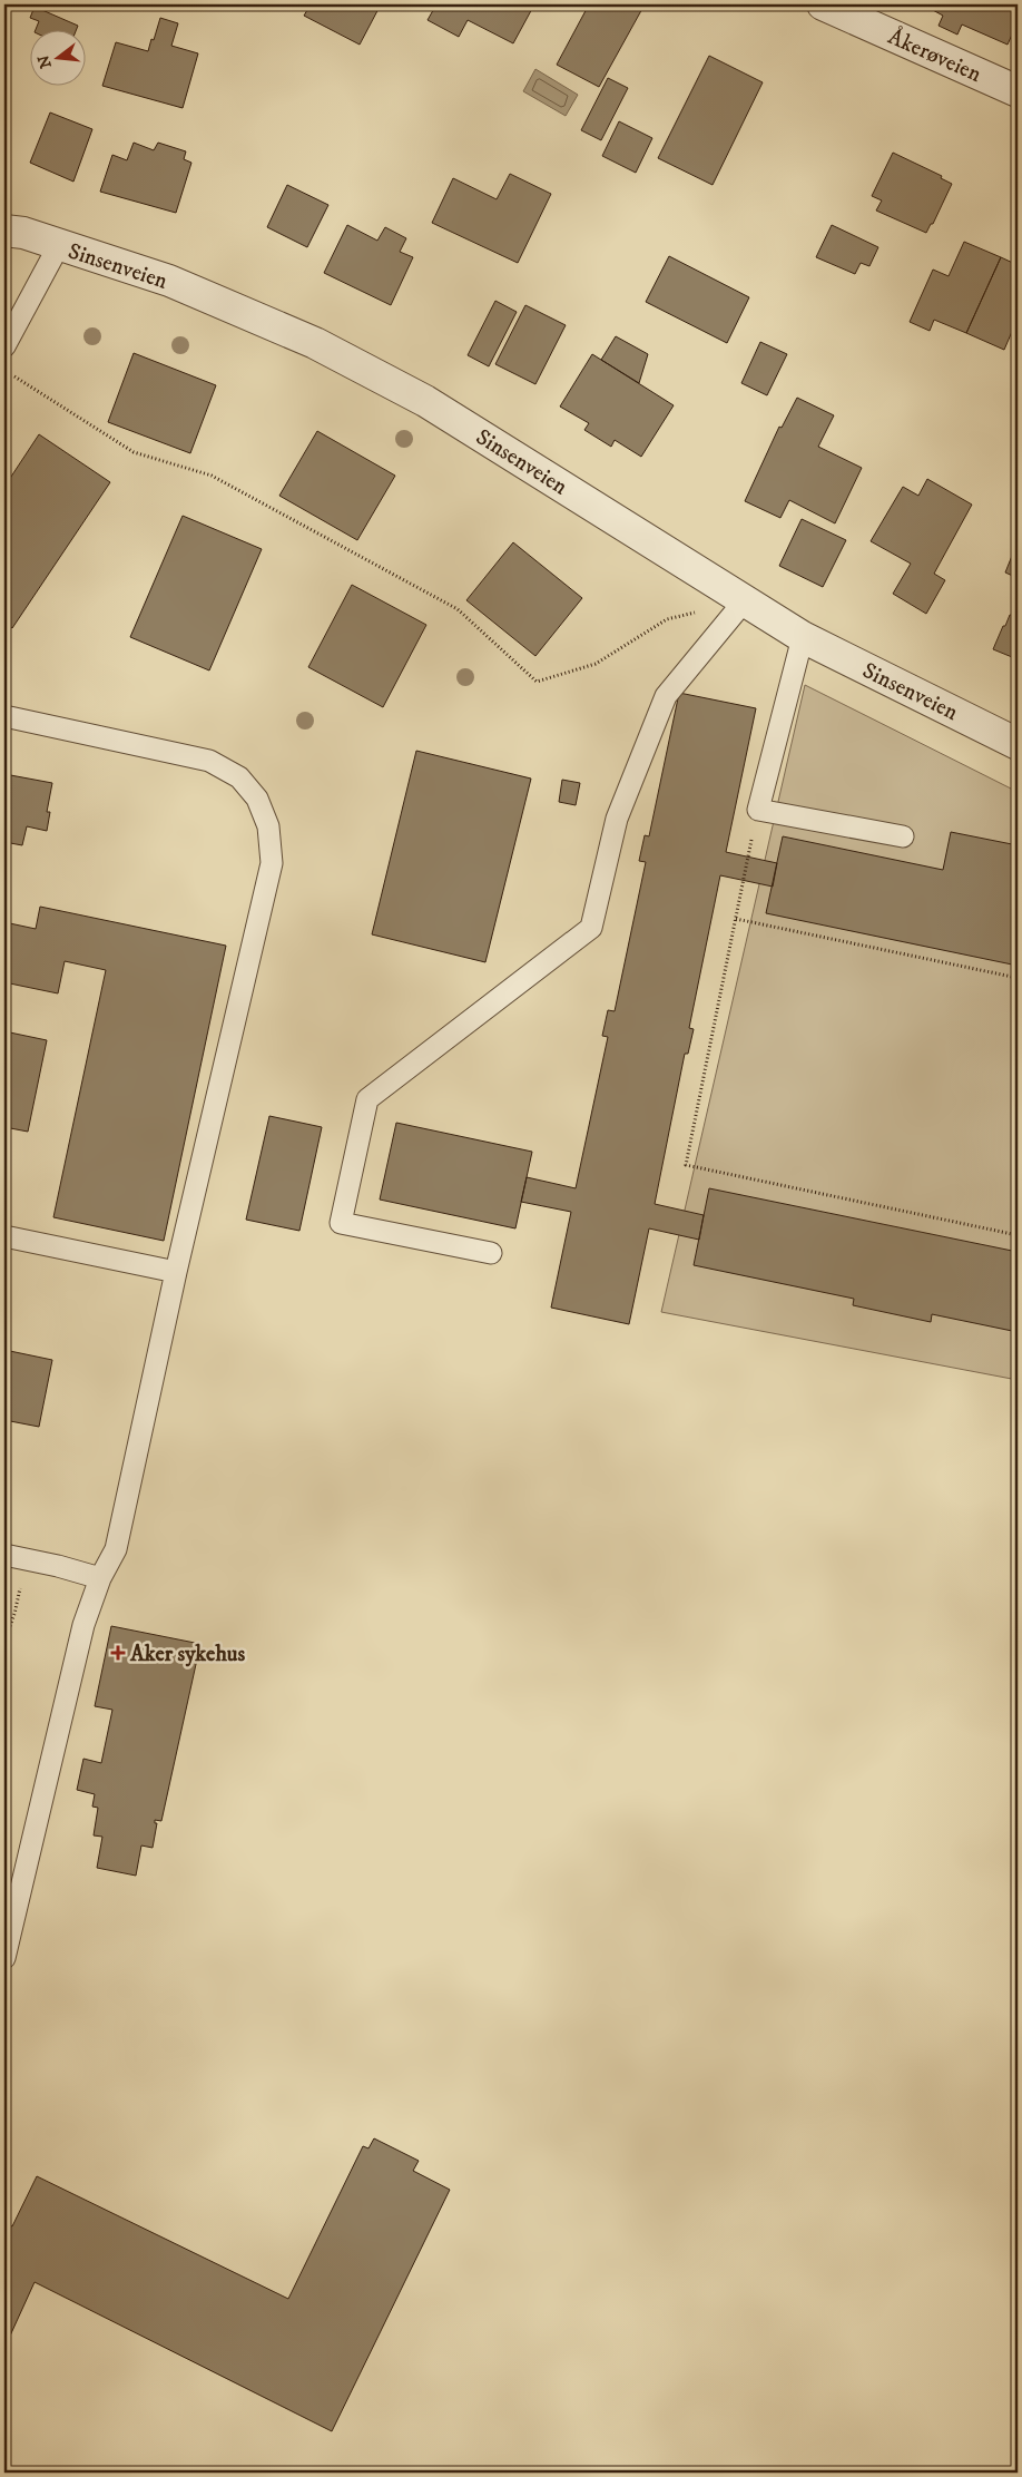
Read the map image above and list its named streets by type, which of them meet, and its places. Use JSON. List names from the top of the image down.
{
  "streets": {
    "street": ["Åkerøveien", "Sinsenveien"]
  },
  "places": {
    "health": ["Aker sykehus"]
  },
  "north": "left"
}
